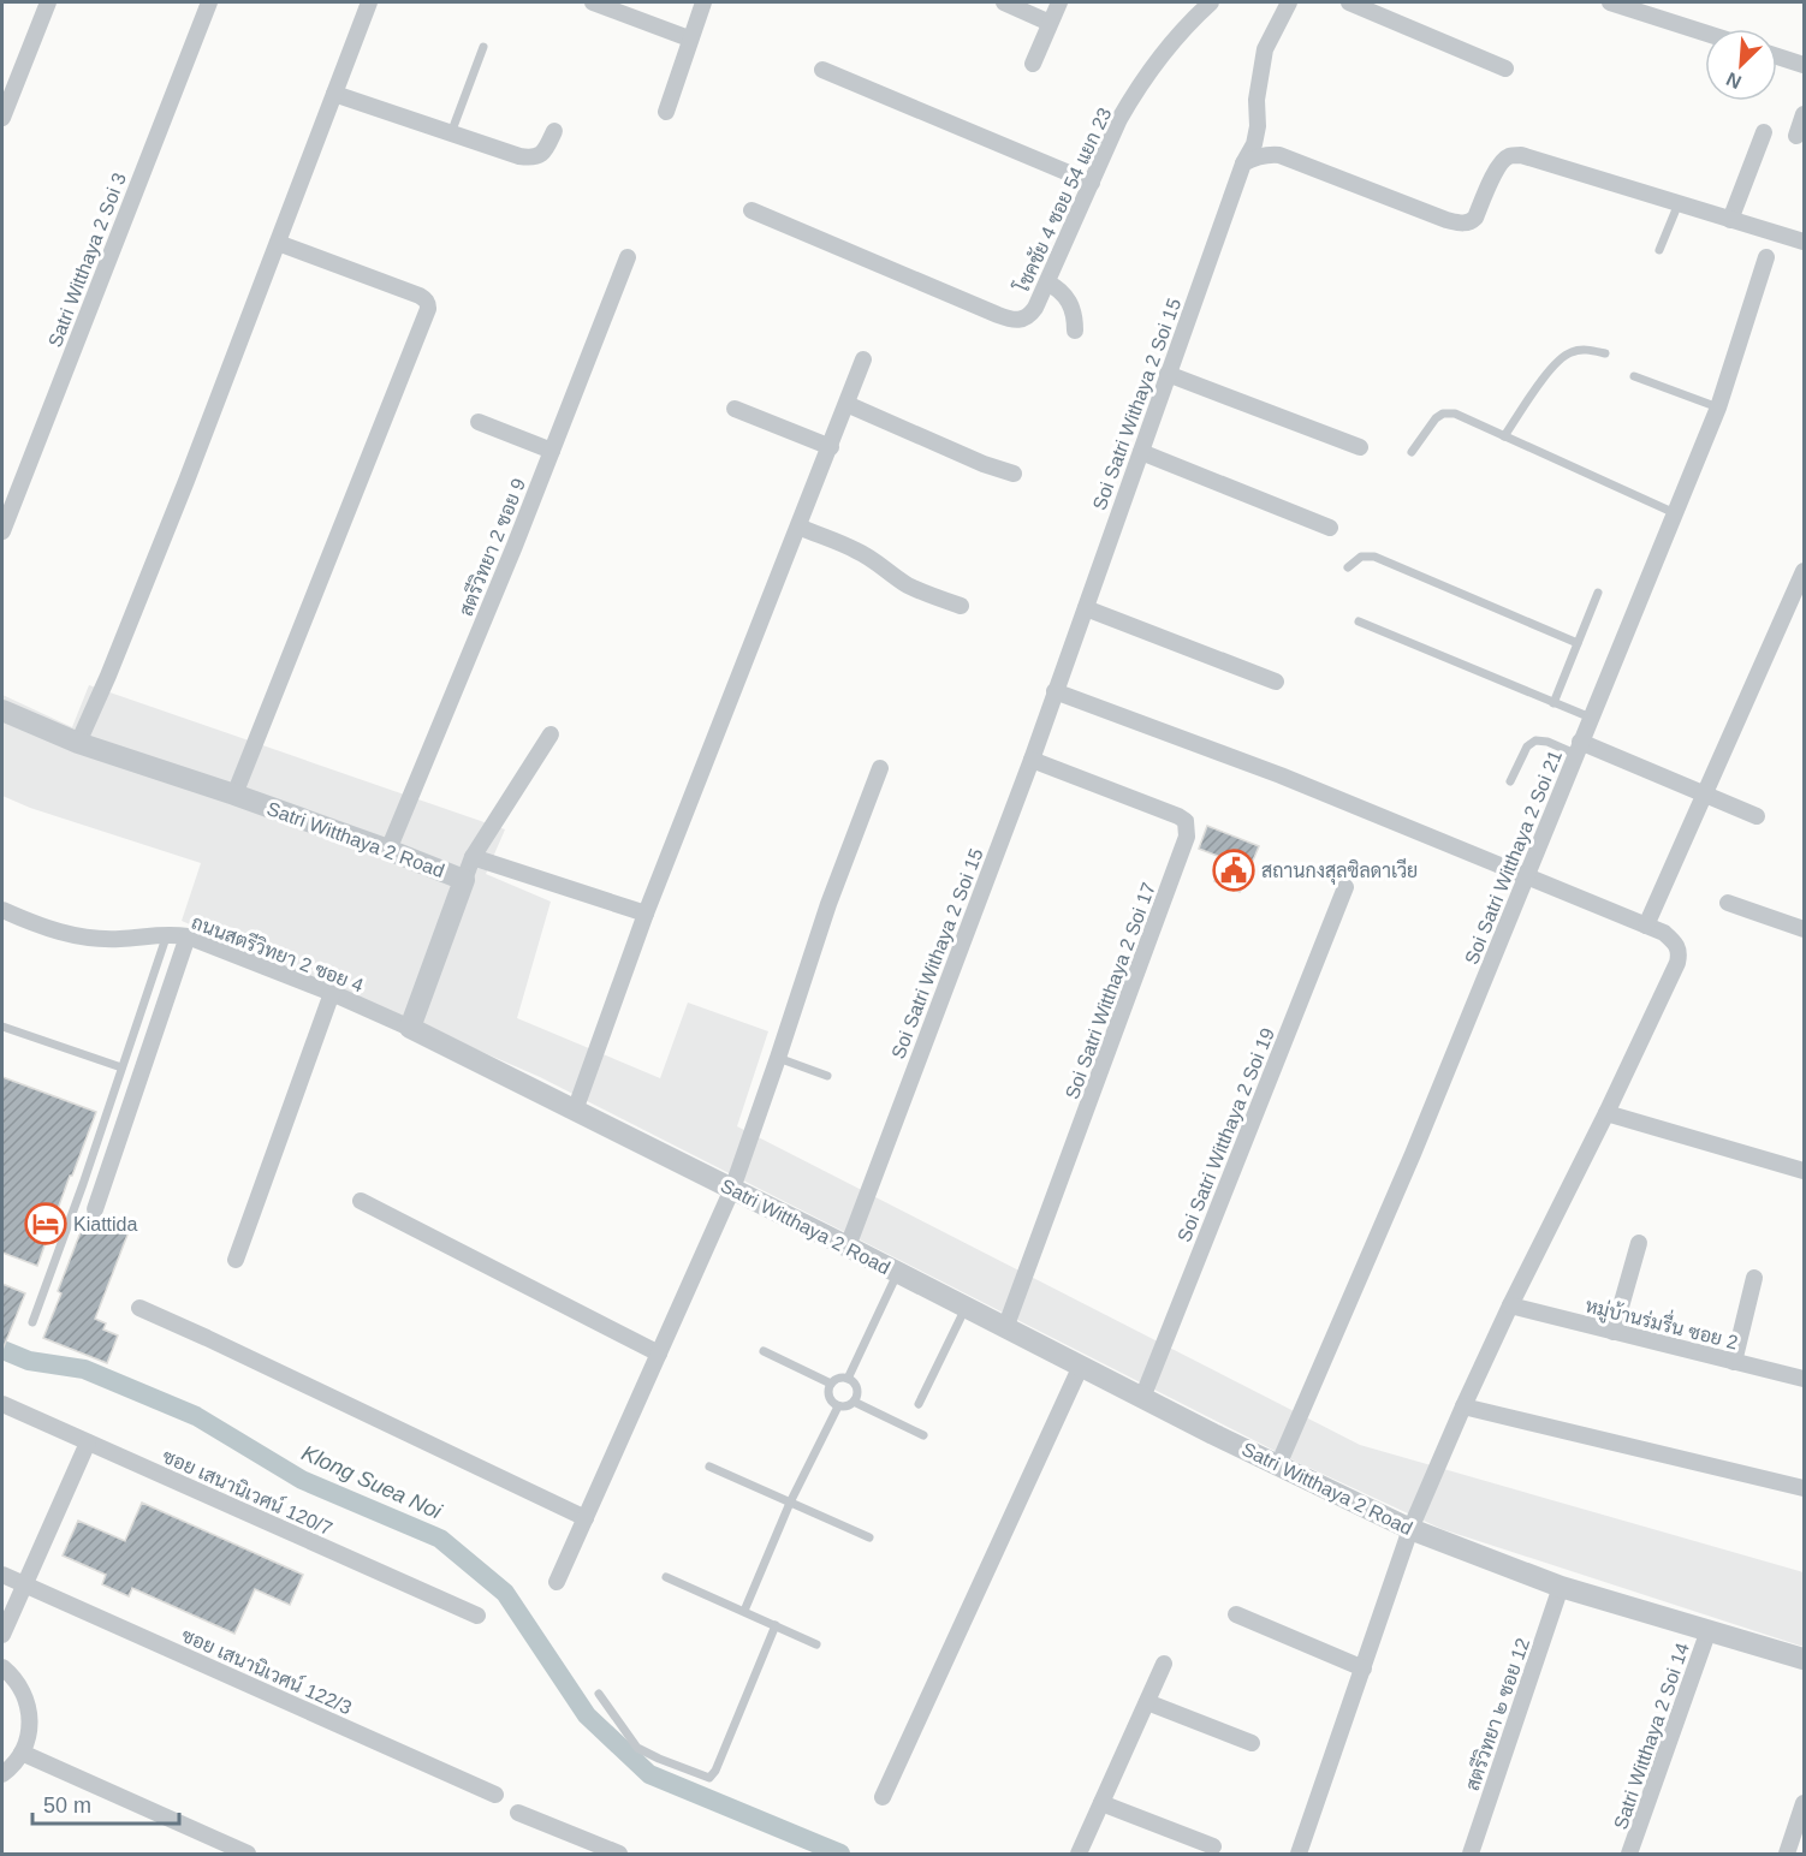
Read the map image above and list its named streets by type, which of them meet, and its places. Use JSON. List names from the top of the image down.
{
  "streets": {
    "street": [
      "โชคชัย 4 ซอย 54 แยก 23",
      "Satri Witthaya 2 Soi 3",
      "Soi Satri Withaya 2 Soi 15",
      "สตรีวิทยา 2 ซอย 9",
      "Satri Witthaya 2 Road",
      "Soi Satri Witthaya 2 Soi 21",
      "ถนนสตรีวิทยา 2 ซอย 4",
      "Soi Satri Witthaya 2 Soi 17",
      "Soi Satri Witthaya 2 Soi 19",
      "หมู่บ้านร่มรื่น ซอย 2",
      "ซอย เสนานิเวศน์ 120/7",
      "ซอย เสนานิเวศน์ 122/3",
      "สตรีวิทยา ๒ ซอย 12",
      "Satri Witthaya 2 Soi 14"
    ]
  },
  "crossings": [
    ["Soi Satri Withaya 2 Soi 15", "Satri Witthaya 2 Road"],
    ["Soi Satri Withaya 2 Soi 15", "Soi Satri Witthaya 2 Soi 17"],
    ["สตรีวิทยา 2 ซอย 9", "Satri Witthaya 2 Road"],
    ["Satri Witthaya 2 Road", "Soi Satri Witthaya 2 Soi 21"],
    ["Satri Witthaya 2 Road", "ถนนสตรีวิทยา 2 ซอย 4"],
    ["Satri Witthaya 2 Road", "Soi Satri Witthaya 2 Soi 17"],
    ["Satri Witthaya 2 Road", "Soi Satri Witthaya 2 Soi 19"],
    ["Satri Witthaya 2 Road", "สตรีวิทยา ๒ ซอย 12"],
    ["Satri Witthaya 2 Road", "Satri Witthaya 2 Soi 14"]
  ],
  "water": ["Klong Suea Noi"],
  "places": {
    "public building": ["สถานกงสุลซิลดาเวีย"],
    "hotel": ["Kiattida"]
  },
  "scale_bar": "50 m",
  "north": "bottom left"
}
